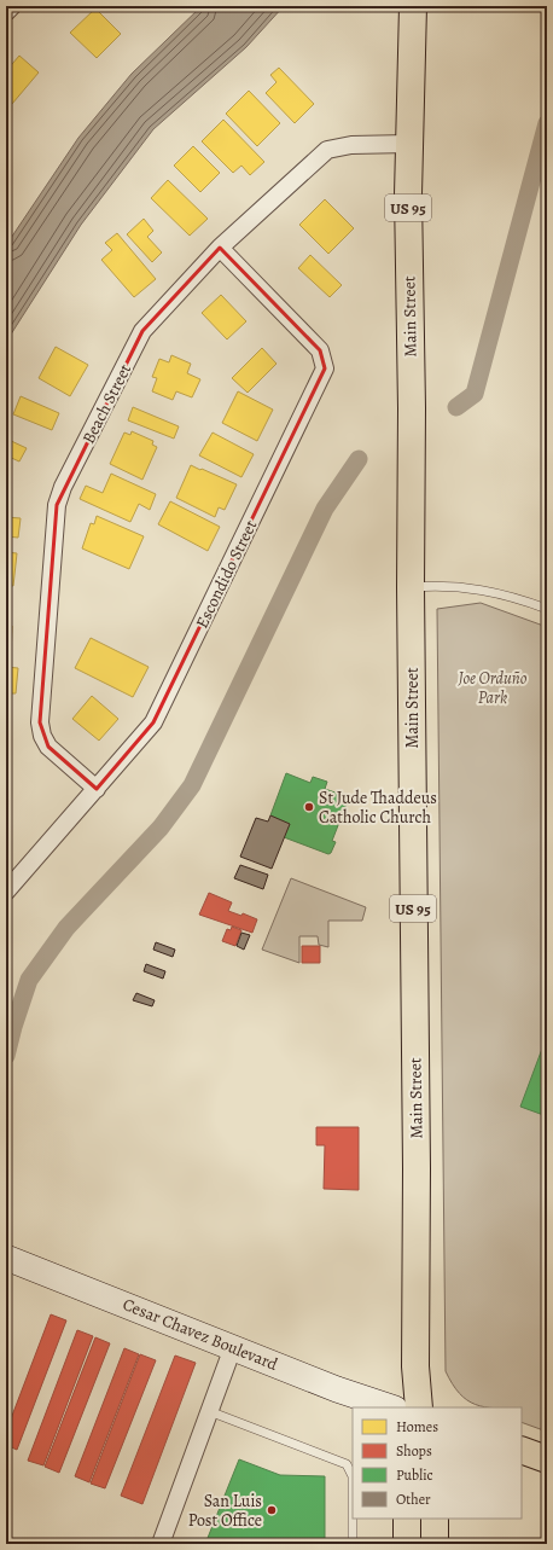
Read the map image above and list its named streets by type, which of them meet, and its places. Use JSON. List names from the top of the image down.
{
  "streets": {
    "highway": ["US 95", "Main Street"],
    "street": ["Beach Street", "Escondido Street", "Cesar Chavez Boulevard"]
  },
  "crossings": [
    ["Main Street", "Beach Street"],
    ["Beach Street", "Escondido Street"]
  ],
  "parks": ["Joe Orduño Park"],
  "places": ["St Jude Thaddeus Catholic Church", "San Luis Post Office"],
  "legend": [
    "Homes",
    "Shops",
    "Public",
    "Other"
  ]
}
